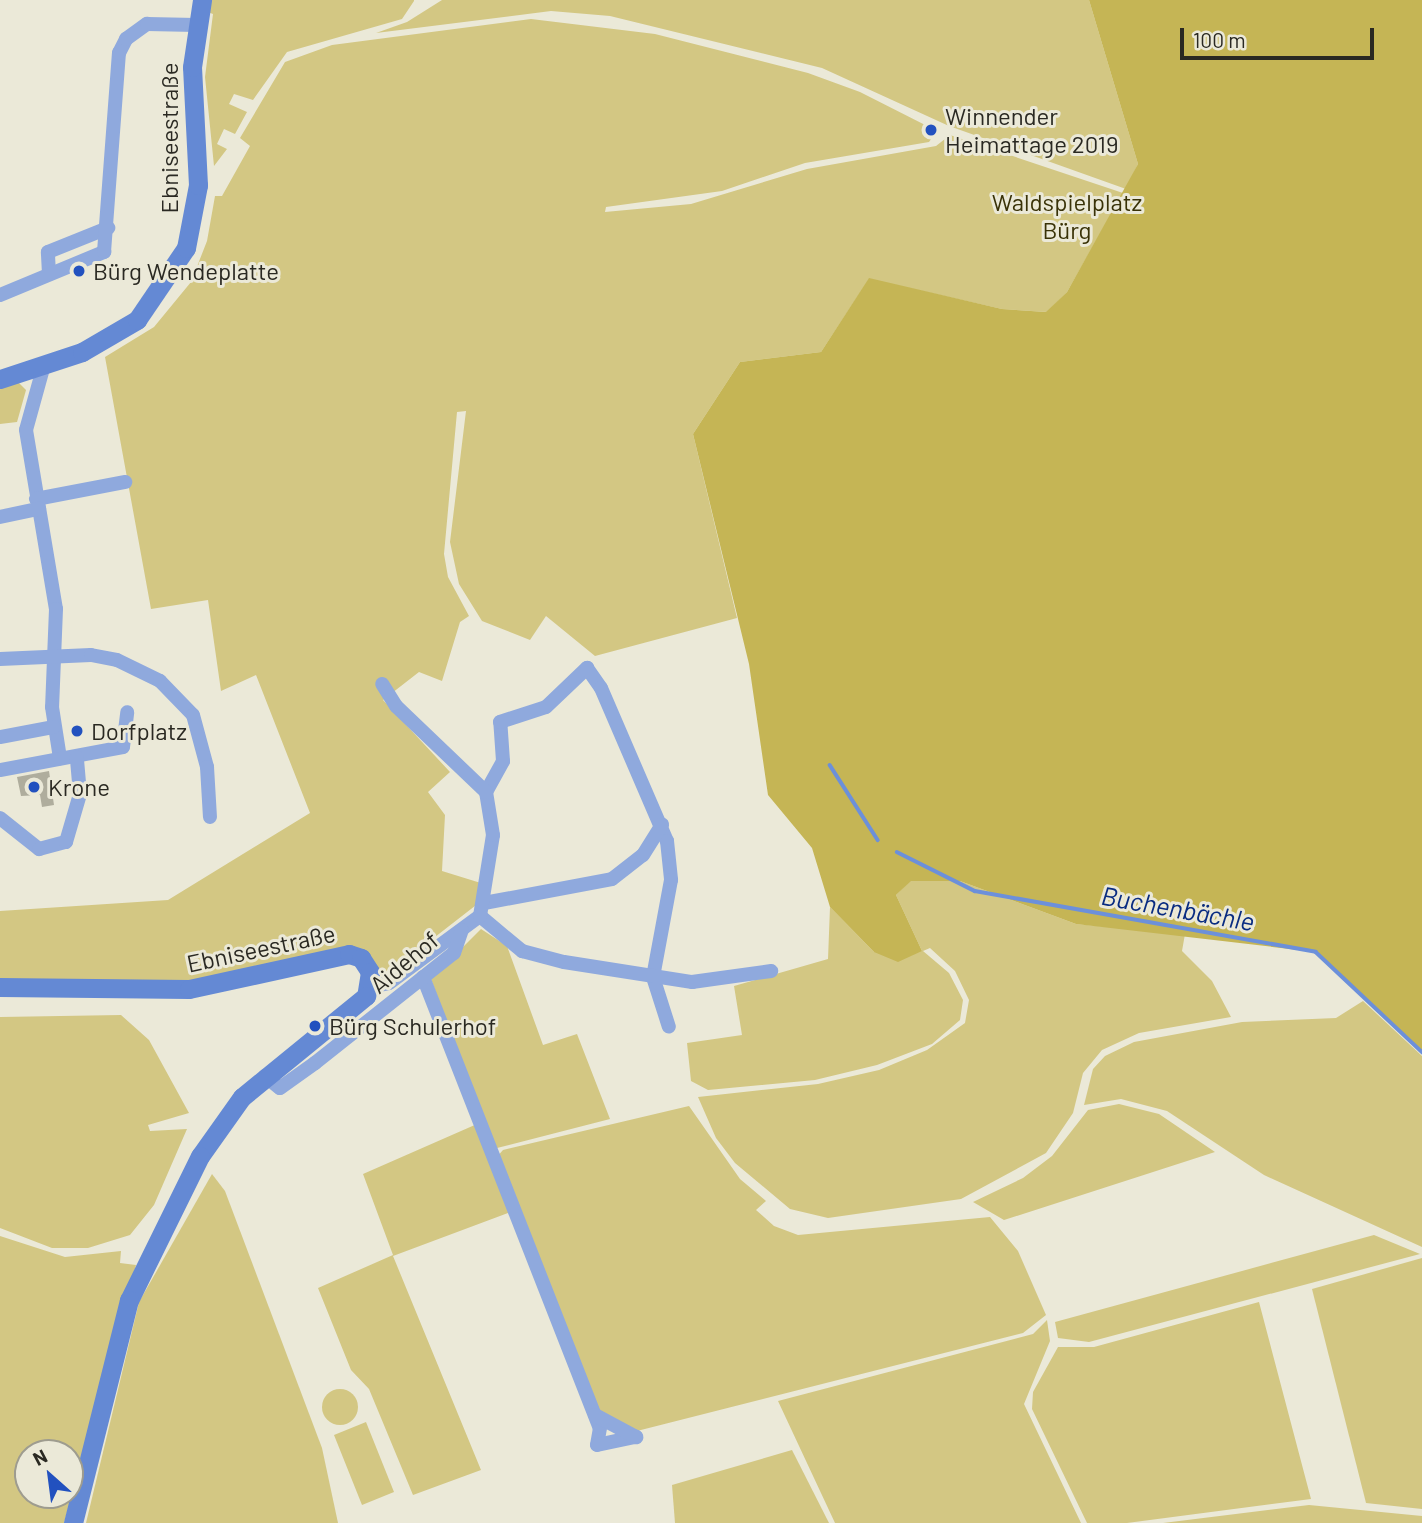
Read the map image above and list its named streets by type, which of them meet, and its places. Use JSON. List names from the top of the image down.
{
  "streets": {
    "street": ["Ebniseestraße", "Aidehof"]
  },
  "water": ["Buchenbächle"],
  "parks": ["Waldspielplatz Bürg"],
  "places": [
    "Winnender Heimattage 2019",
    "Bürg Wendeplatte",
    "Dorfplatz",
    "Krone",
    "Bürg Schulerhof"
  ],
  "scale_bar": "100 m",
  "north": "top left"
}
